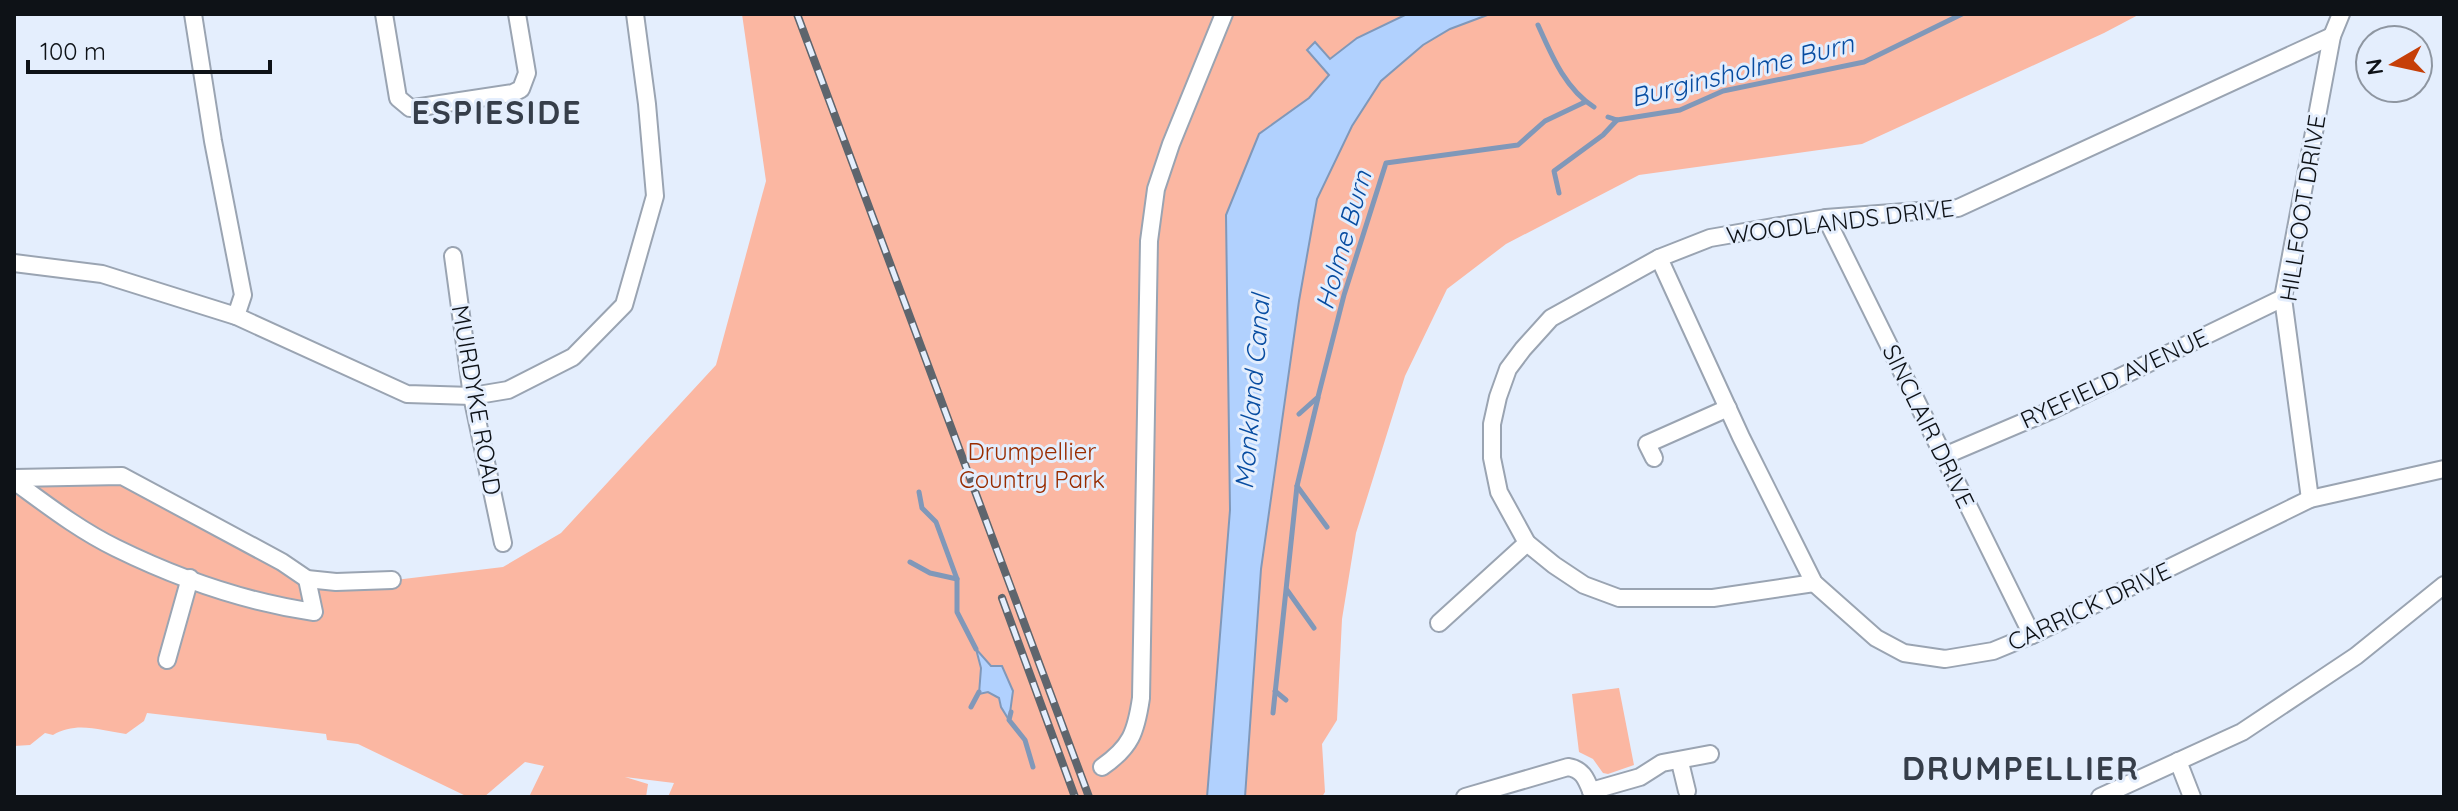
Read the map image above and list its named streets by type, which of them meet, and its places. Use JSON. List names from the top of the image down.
{
  "streets": {
    "street": [
      "HILLFOOT DRIVE",
      "WOODLANDS DRIVE",
      "RYEFIELD AVENUE",
      "MUIRDYKE ROAD",
      "SINCLAIR DRIVE",
      "CARRICK DRIVE"
    ]
  },
  "crossings": [
    ["HILLFOOT DRIVE", "WOODLANDS DRIVE"],
    ["HILLFOOT DRIVE", "RYEFIELD AVENUE"],
    ["HILLFOOT DRIVE", "CARRICK DRIVE"],
    ["WOODLANDS DRIVE", "SINCLAIR DRIVE"],
    ["WOODLANDS DRIVE", "CARRICK DRIVE"],
    ["RYEFIELD AVENUE", "SINCLAIR DRIVE"],
    ["SINCLAIR DRIVE", "CARRICK DRIVE"]
  ],
  "districts": ["ESPIESIDE", "DRUMPELLIER"],
  "water": ["Burginsholme Burn", "Holme Burn", "Monkland Canal"],
  "parks": ["Drumpellier Country Park"],
  "scale_bar": "100 m",
  "north": "left"
}
